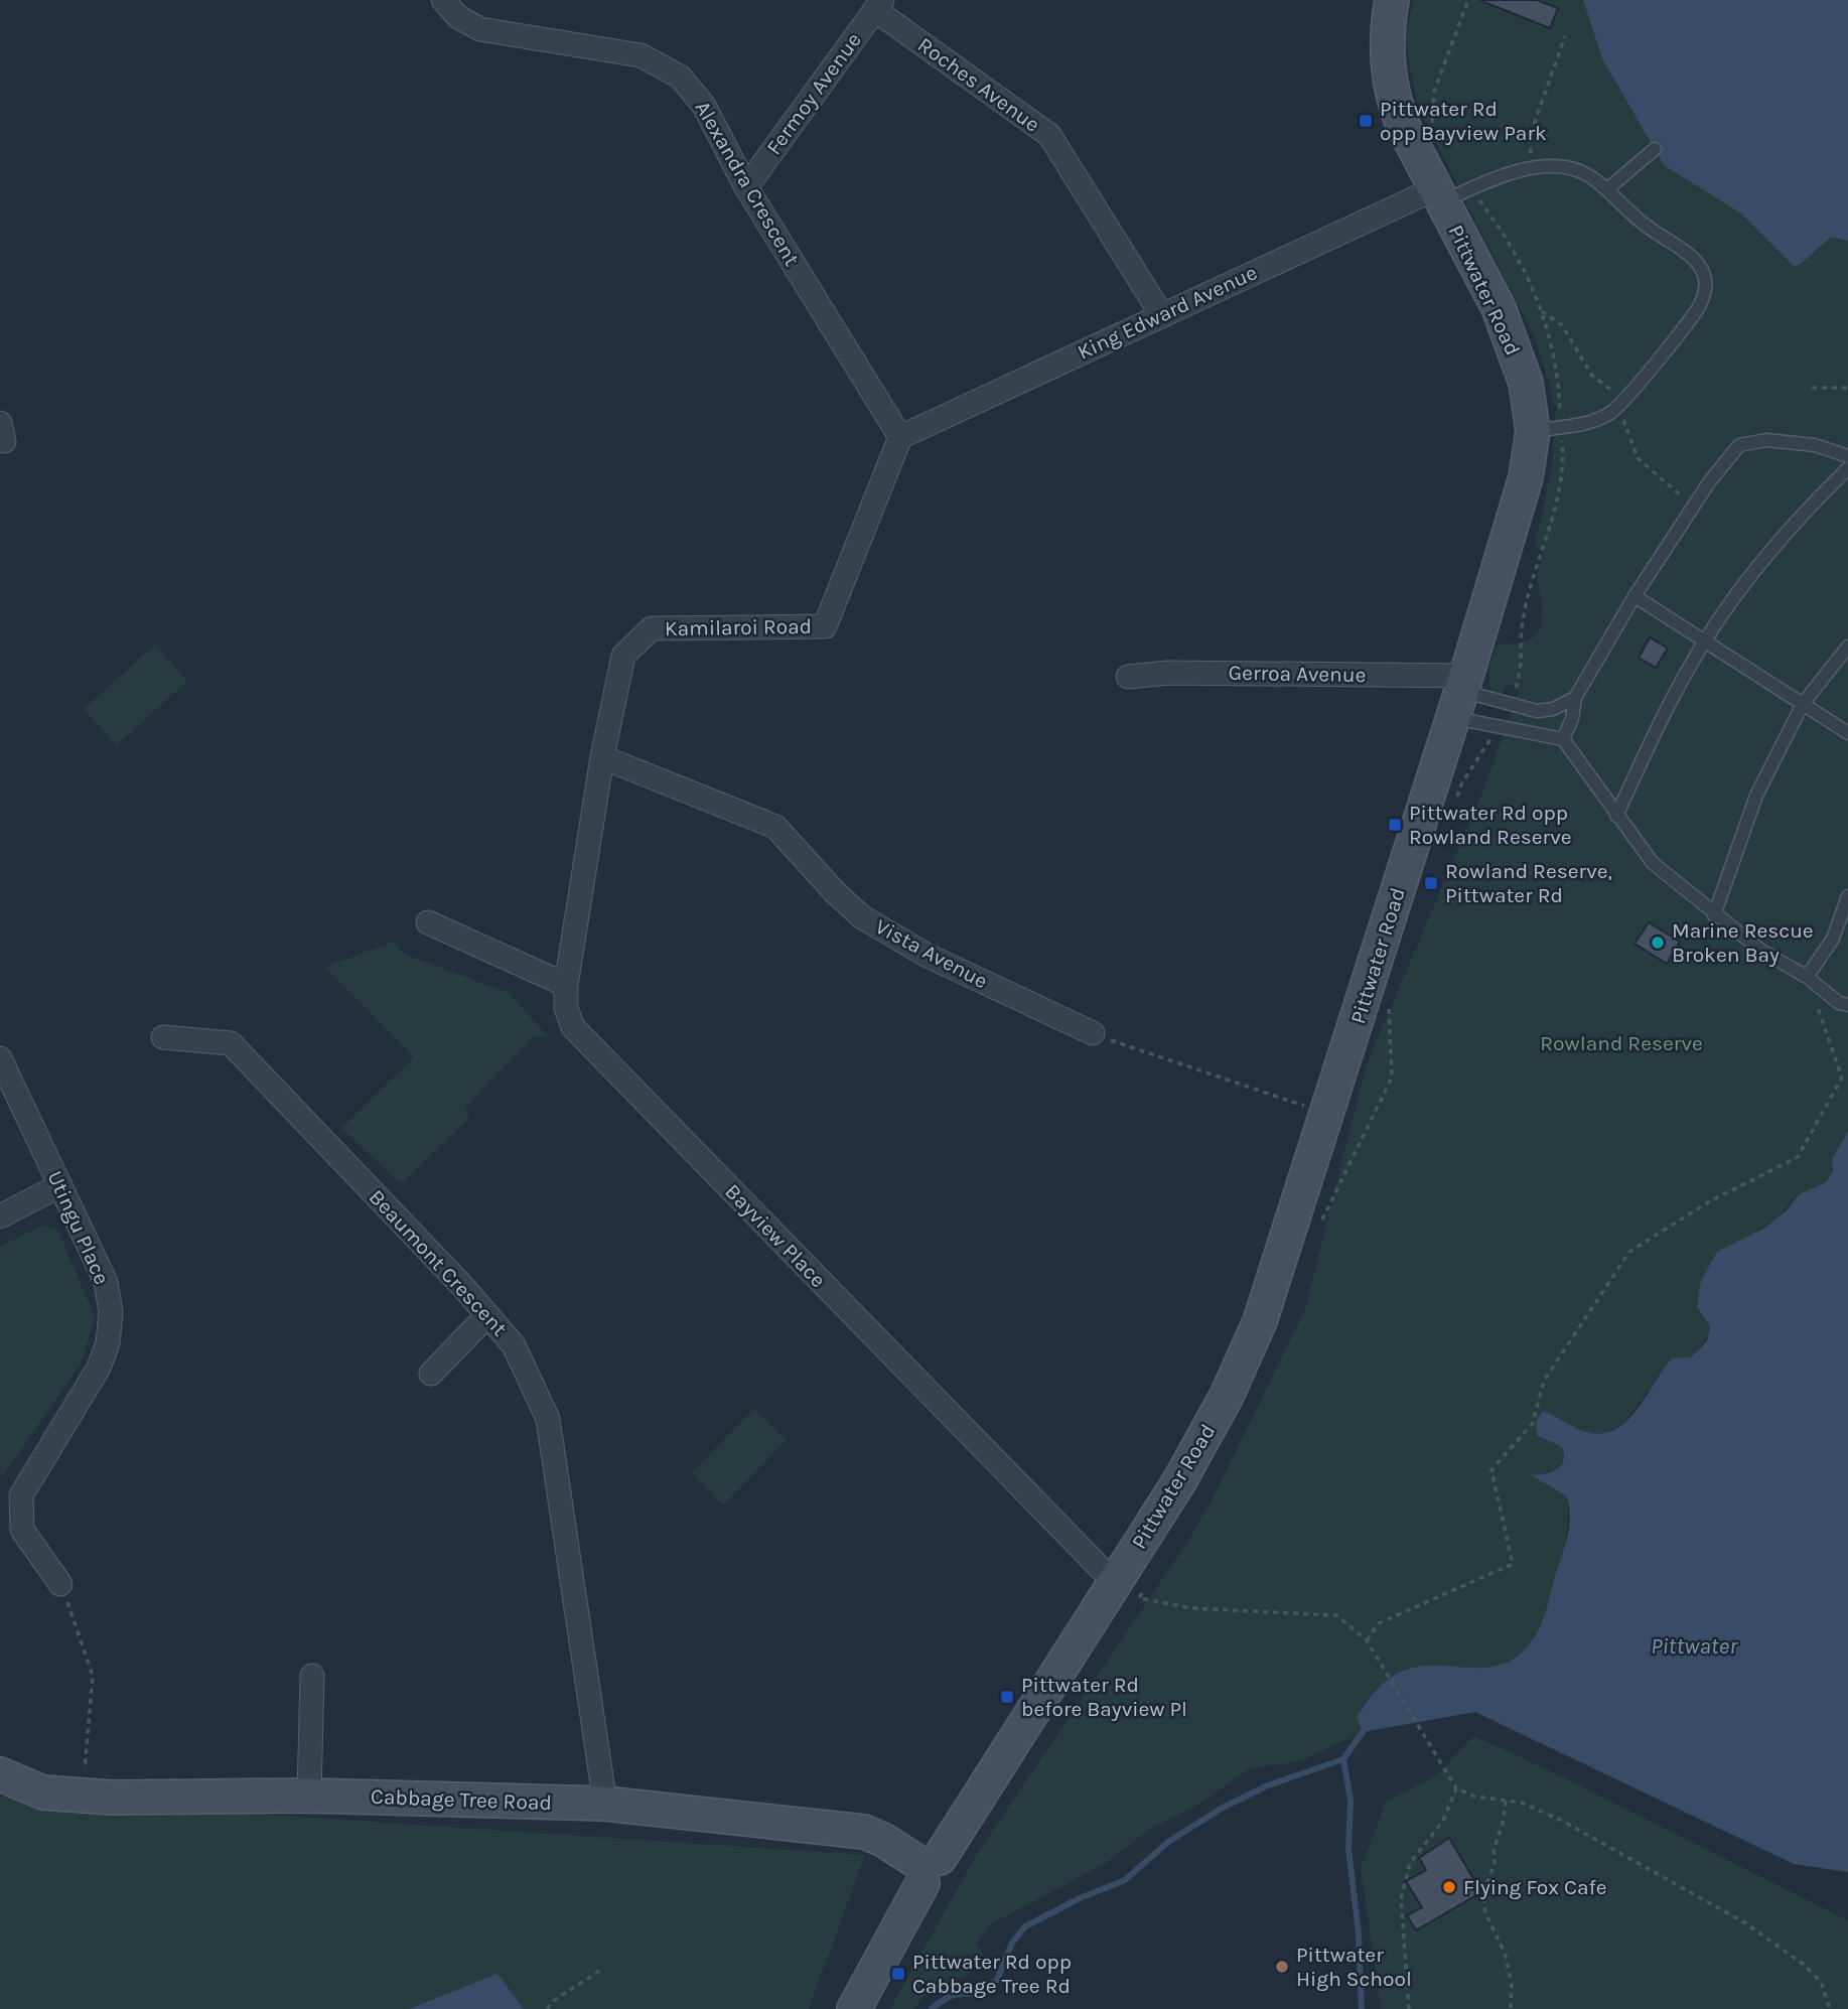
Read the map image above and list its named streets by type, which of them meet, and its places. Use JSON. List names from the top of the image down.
{
  "streets": {
    "main road": ["Pittwater Road", "Cabbage Tree Road"],
    "street": [
      "Roches Avenue",
      "Fermoy Avenue",
      "Alexandra Crescent",
      "King Edward Avenue",
      "Kamilaroi Road",
      "Gerroa Avenue",
      "Vista Avenue",
      "Utingu Place",
      "Bayview Place",
      "Beaumont Crescent"
    ]
  },
  "crossings": [
    ["Roches Avenue", "Fermoy Avenue"],
    ["Roches Avenue", "King Edward Avenue"],
    ["Fermoy Avenue", "Alexandra Crescent"],
    ["Alexandra Crescent", "King Edward Avenue"],
    ["Alexandra Crescent", "Kamilaroi Road"],
    ["Pittwater Road", "King Edward Avenue"],
    ["Pittwater Road", "Gerroa Avenue"],
    ["Pittwater Road", "Bayview Place"],
    ["Pittwater Road", "Cabbage Tree Road"],
    ["King Edward Avenue", "Kamilaroi Road"],
    ["Kamilaroi Road", "Vista Avenue"],
    ["Kamilaroi Road", "Bayview Place"],
    ["Beaumont Crescent", "Cabbage Tree Road"]
  ],
  "water": ["Pittwater"],
  "parks": ["Rowland Reserve"],
  "places": {
    "transit": [
      "Pittwater Rd opp Bayview Park",
      "Pittwater Rd opp Rowland Reserve",
      "Rowland Reserve, Pittwater Rd",
      "Pittwater Rd before Bayview Pl",
      "Pittwater Rd opp Cabbage Tree Rd"
    ],
    "other": ["Marine Rescue Broken Bay", "Flying Fox Cafe", "Pittwater High School"]
  }
}
